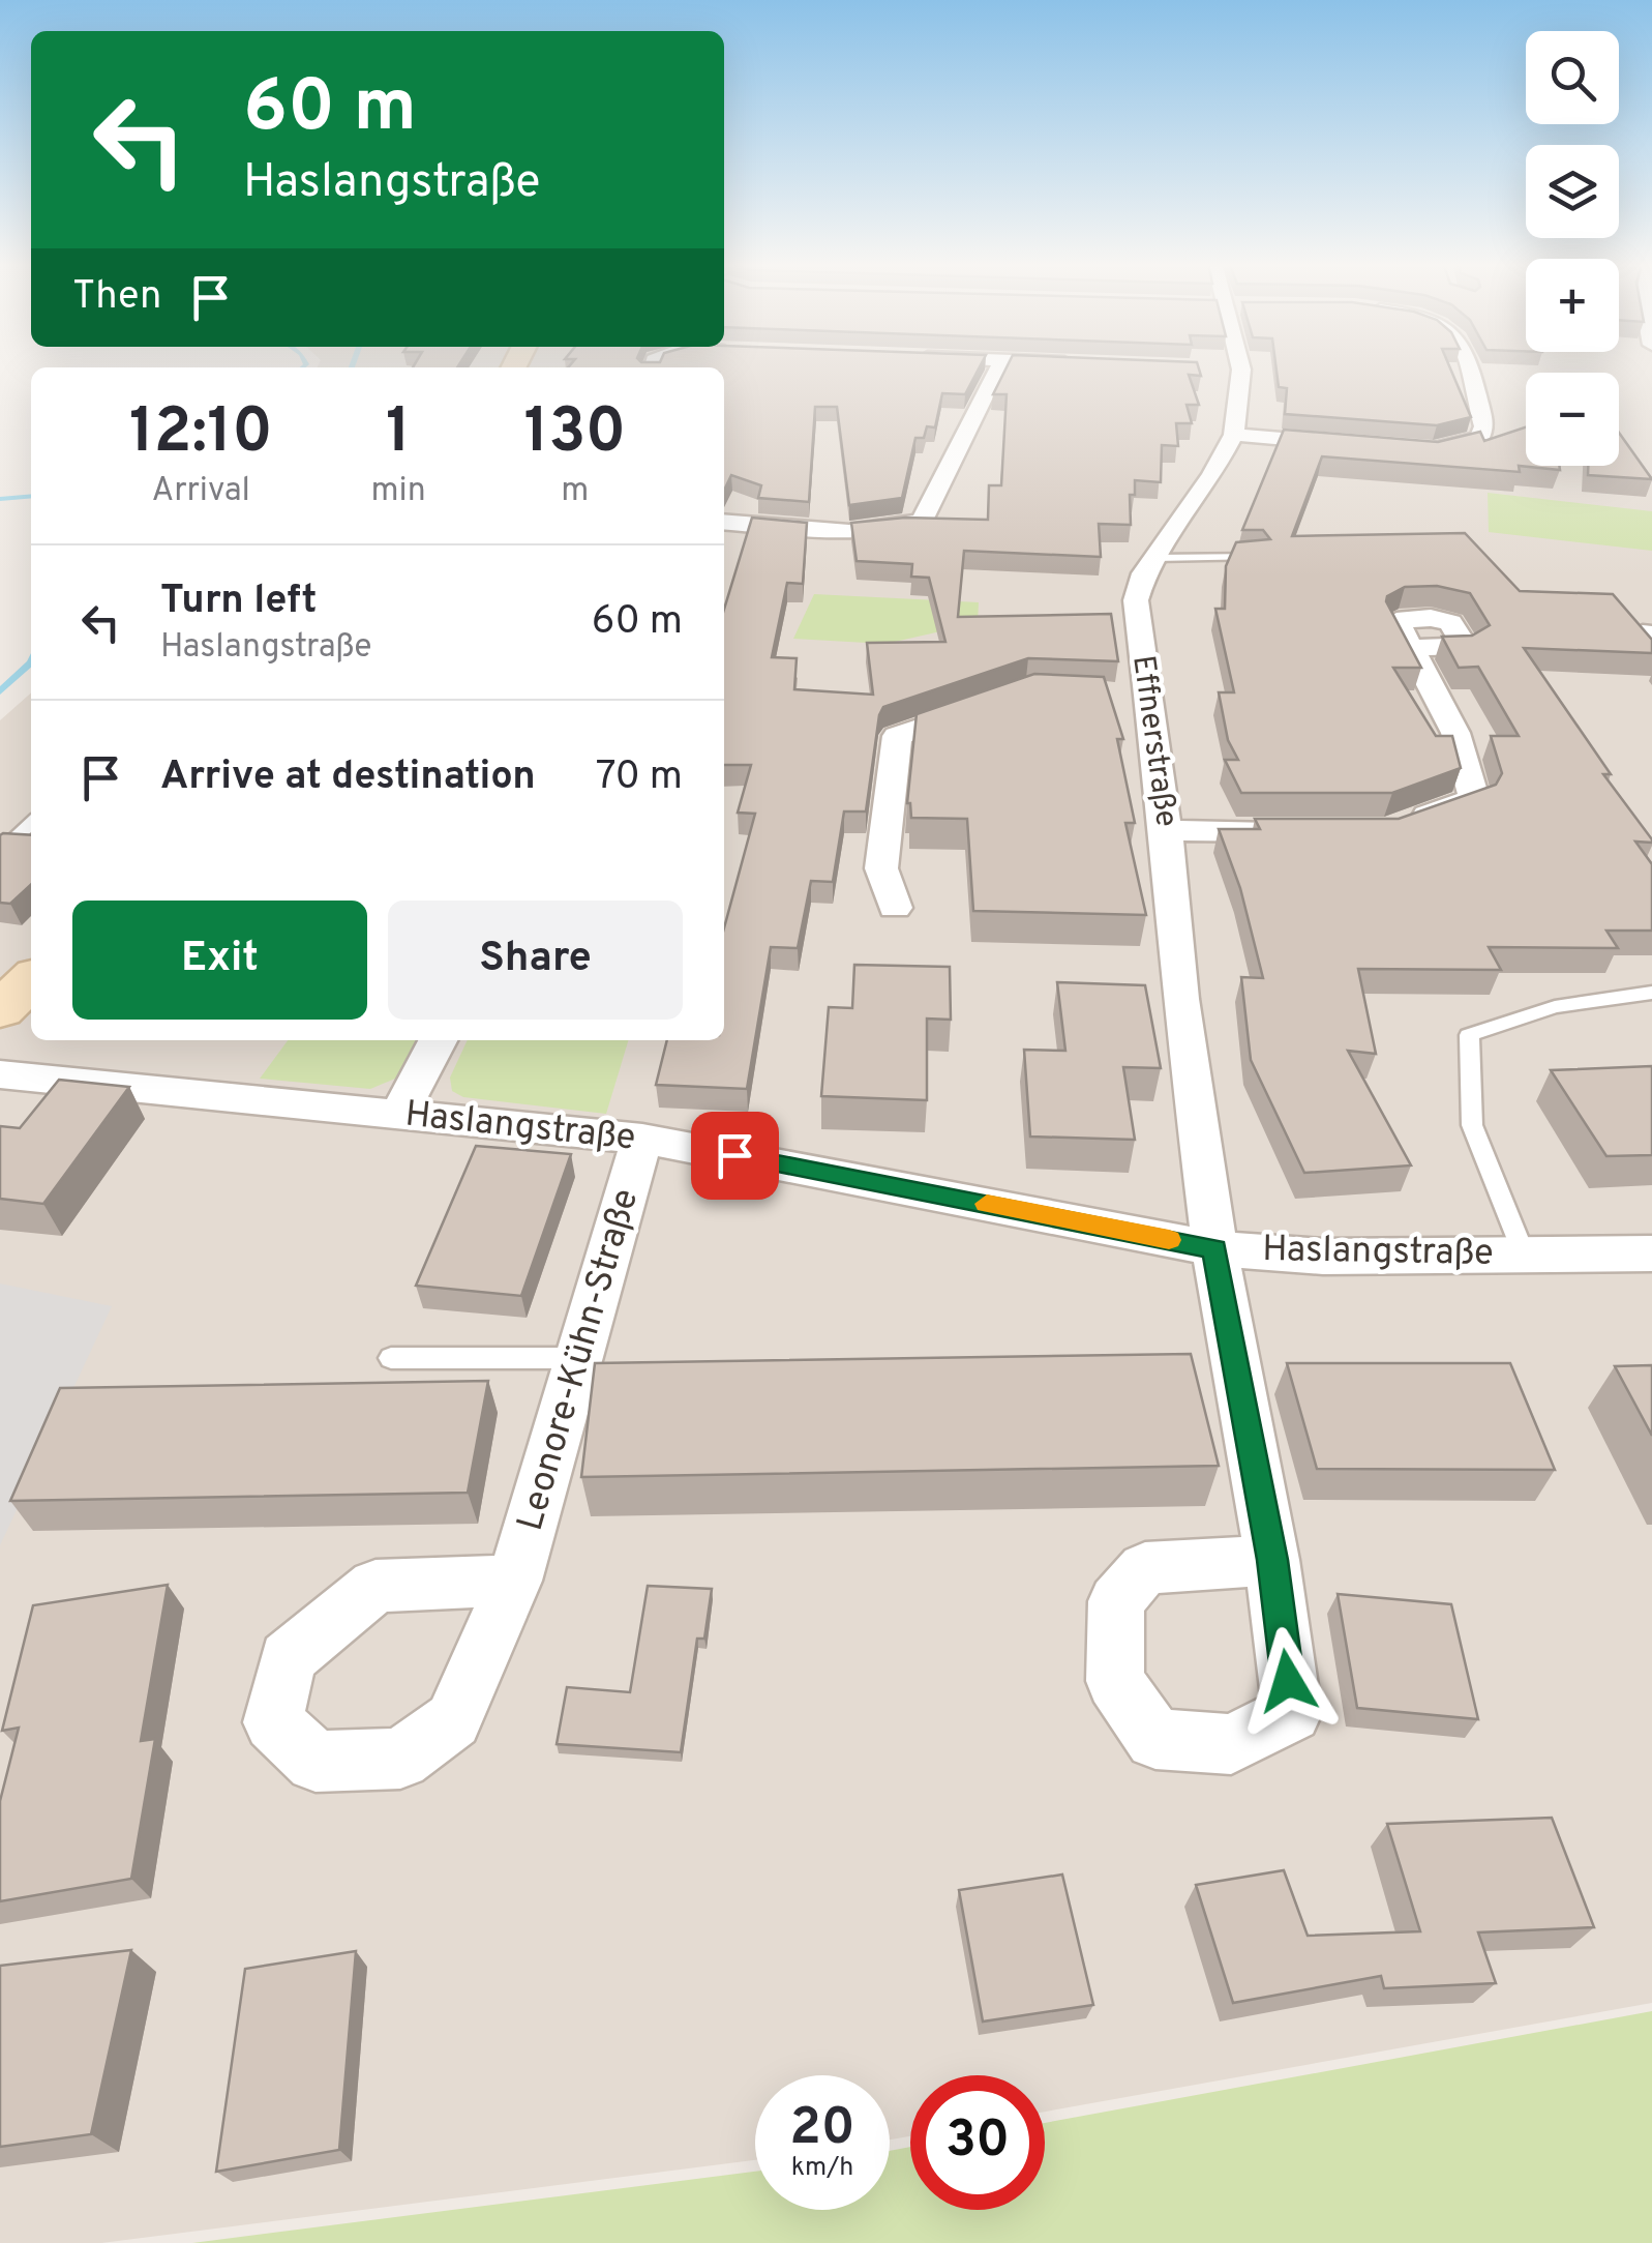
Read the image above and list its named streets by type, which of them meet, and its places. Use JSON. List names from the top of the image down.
{
  "streets": {
    "street": ["Effnerstraße", "Haslangstraße", "Leonore-Kühn-Straße"]
  },
  "crossings": [
    ["Effnerstraße", "Haslangstraße"],
    ["Haslangstraße", "Leonore-Kühn-Straße"]
  ],
  "page": {
    "map_buttons": ["+", "−"],
    "turn": ["60 m", "Haslangstraße"],
    "then": "Then",
    "eta": [
      "12:10",
      "Arrival",
      "1",
      "min",
      "130",
      "m"
    ],
    "list": [
      {
        "name": "Turn left",
        "note": "Haslangstraße",
        "value": "60 m"
      },
      {
        "name": "Arrive at destination",
        "value": "70 m"
      }
    ],
    "buttons": ["Exit", "Share"],
    "speed": "20 km/h",
    "limit": "30"
  }
}
